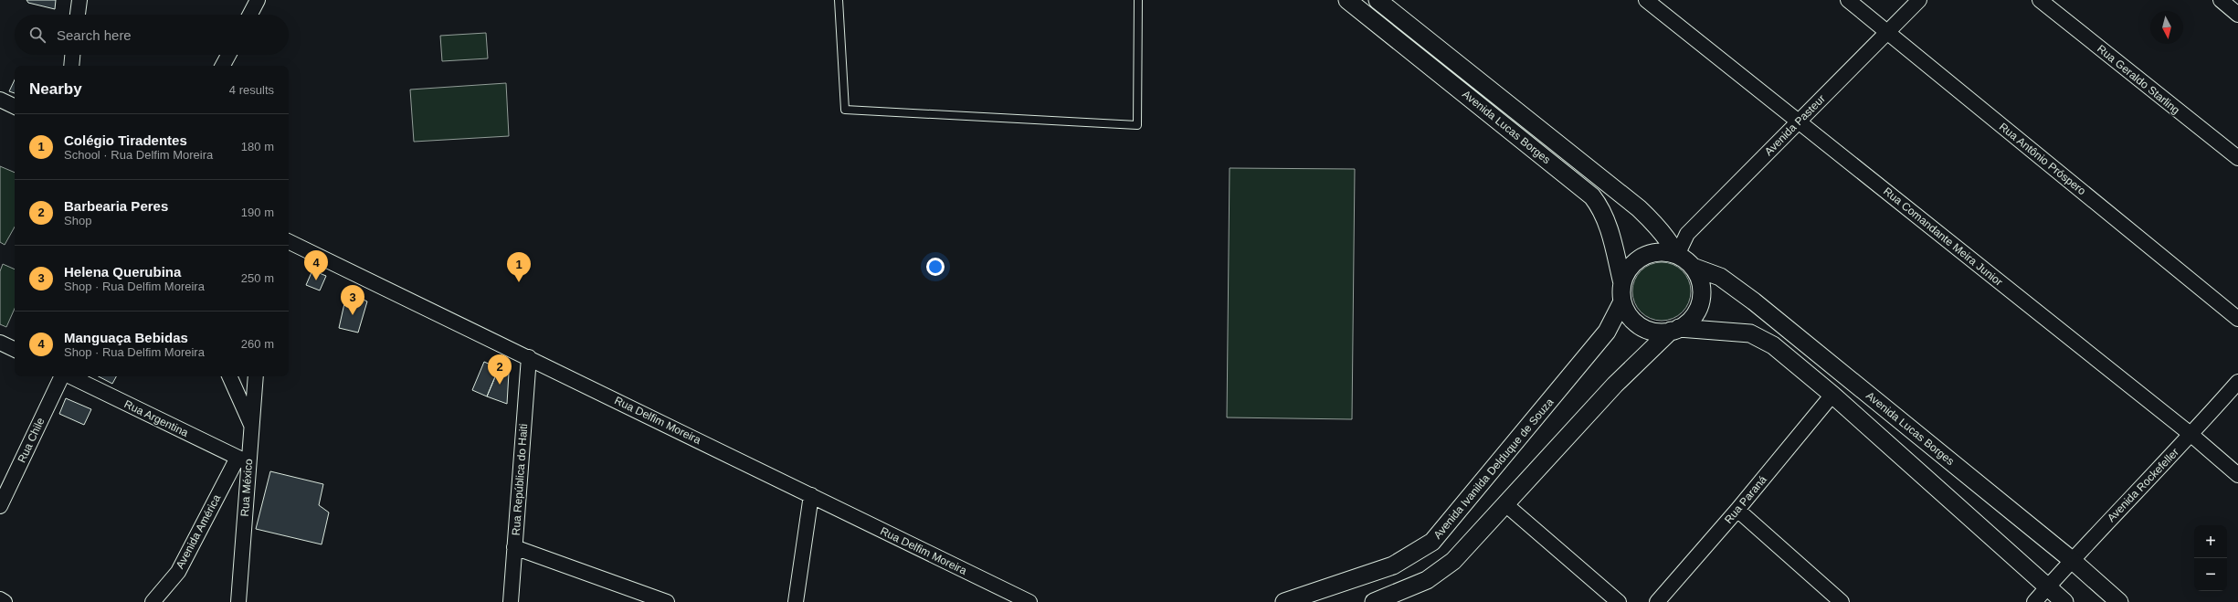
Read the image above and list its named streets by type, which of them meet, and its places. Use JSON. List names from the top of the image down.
{
  "streets": {
    "street": [
      "Rua Geraldo Starling",
      "Avenida Pasteur",
      "Avenida Lucas Borges",
      "Rua Antônio Próspero",
      "Rua Comandante Meira Junior",
      "Rua Argentina",
      "Rua Delfim Moreira",
      "Rua Chile",
      "Avenida Ivanilda Delduque de Souza",
      "Rua República do Haiti",
      "Avenida Rockefeller",
      "Rua México",
      "Rua Paraná",
      "Avenida América"
    ]
  },
  "crossings": [
    ["Avenida Pasteur", "Avenida Lucas Borges"],
    ["Avenida Pasteur", "Rua Antônio Próspero"],
    ["Avenida Pasteur", "Rua Comandante Meira Junior"],
    ["Avenida Pasteur", "Avenida Ivanilda Delduque de Souza"],
    ["Avenida Lucas Borges", "Avenida Ivanilda Delduque de Souza"],
    ["Avenida Lucas Borges", "Avenida Rockefeller"],
    ["Rua Comandante Meira Junior", "Avenida Rockefeller"],
    ["Rua Argentina", "Rua México"],
    ["Rua Argentina", "Avenida América"],
    ["Rua Delfim Moreira", "Rua República do Haiti"],
    ["Rua México", "Avenida América"]
  ],
  "north": "bottom",
  "page": {
    "search": "Search here",
    "heading": ["Nearby", "4 results"],
    "list": [
      {
        "mark": "1",
        "name": "Colégio Tiradentes",
        "note": "School · Rua Delfim Moreira",
        "value": "180 m"
      },
      {
        "mark": "2",
        "name": "Barbearia Peres",
        "note": "Shop",
        "value": "190 m"
      },
      {
        "mark": "3",
        "name": "Helena Querubina",
        "note": "Shop · Rua Delfim Moreira",
        "value": "250 m"
      },
      {
        "mark": "4",
        "name": "Manguaça Bebidas",
        "note": "Shop · Rua Delfim Moreira",
        "value": "260 m"
      }
    ],
    "pins": [
      "4",
      "1",
      "3",
      "2"
    ],
    "map_buttons": ["+", "−"]
  }
}
